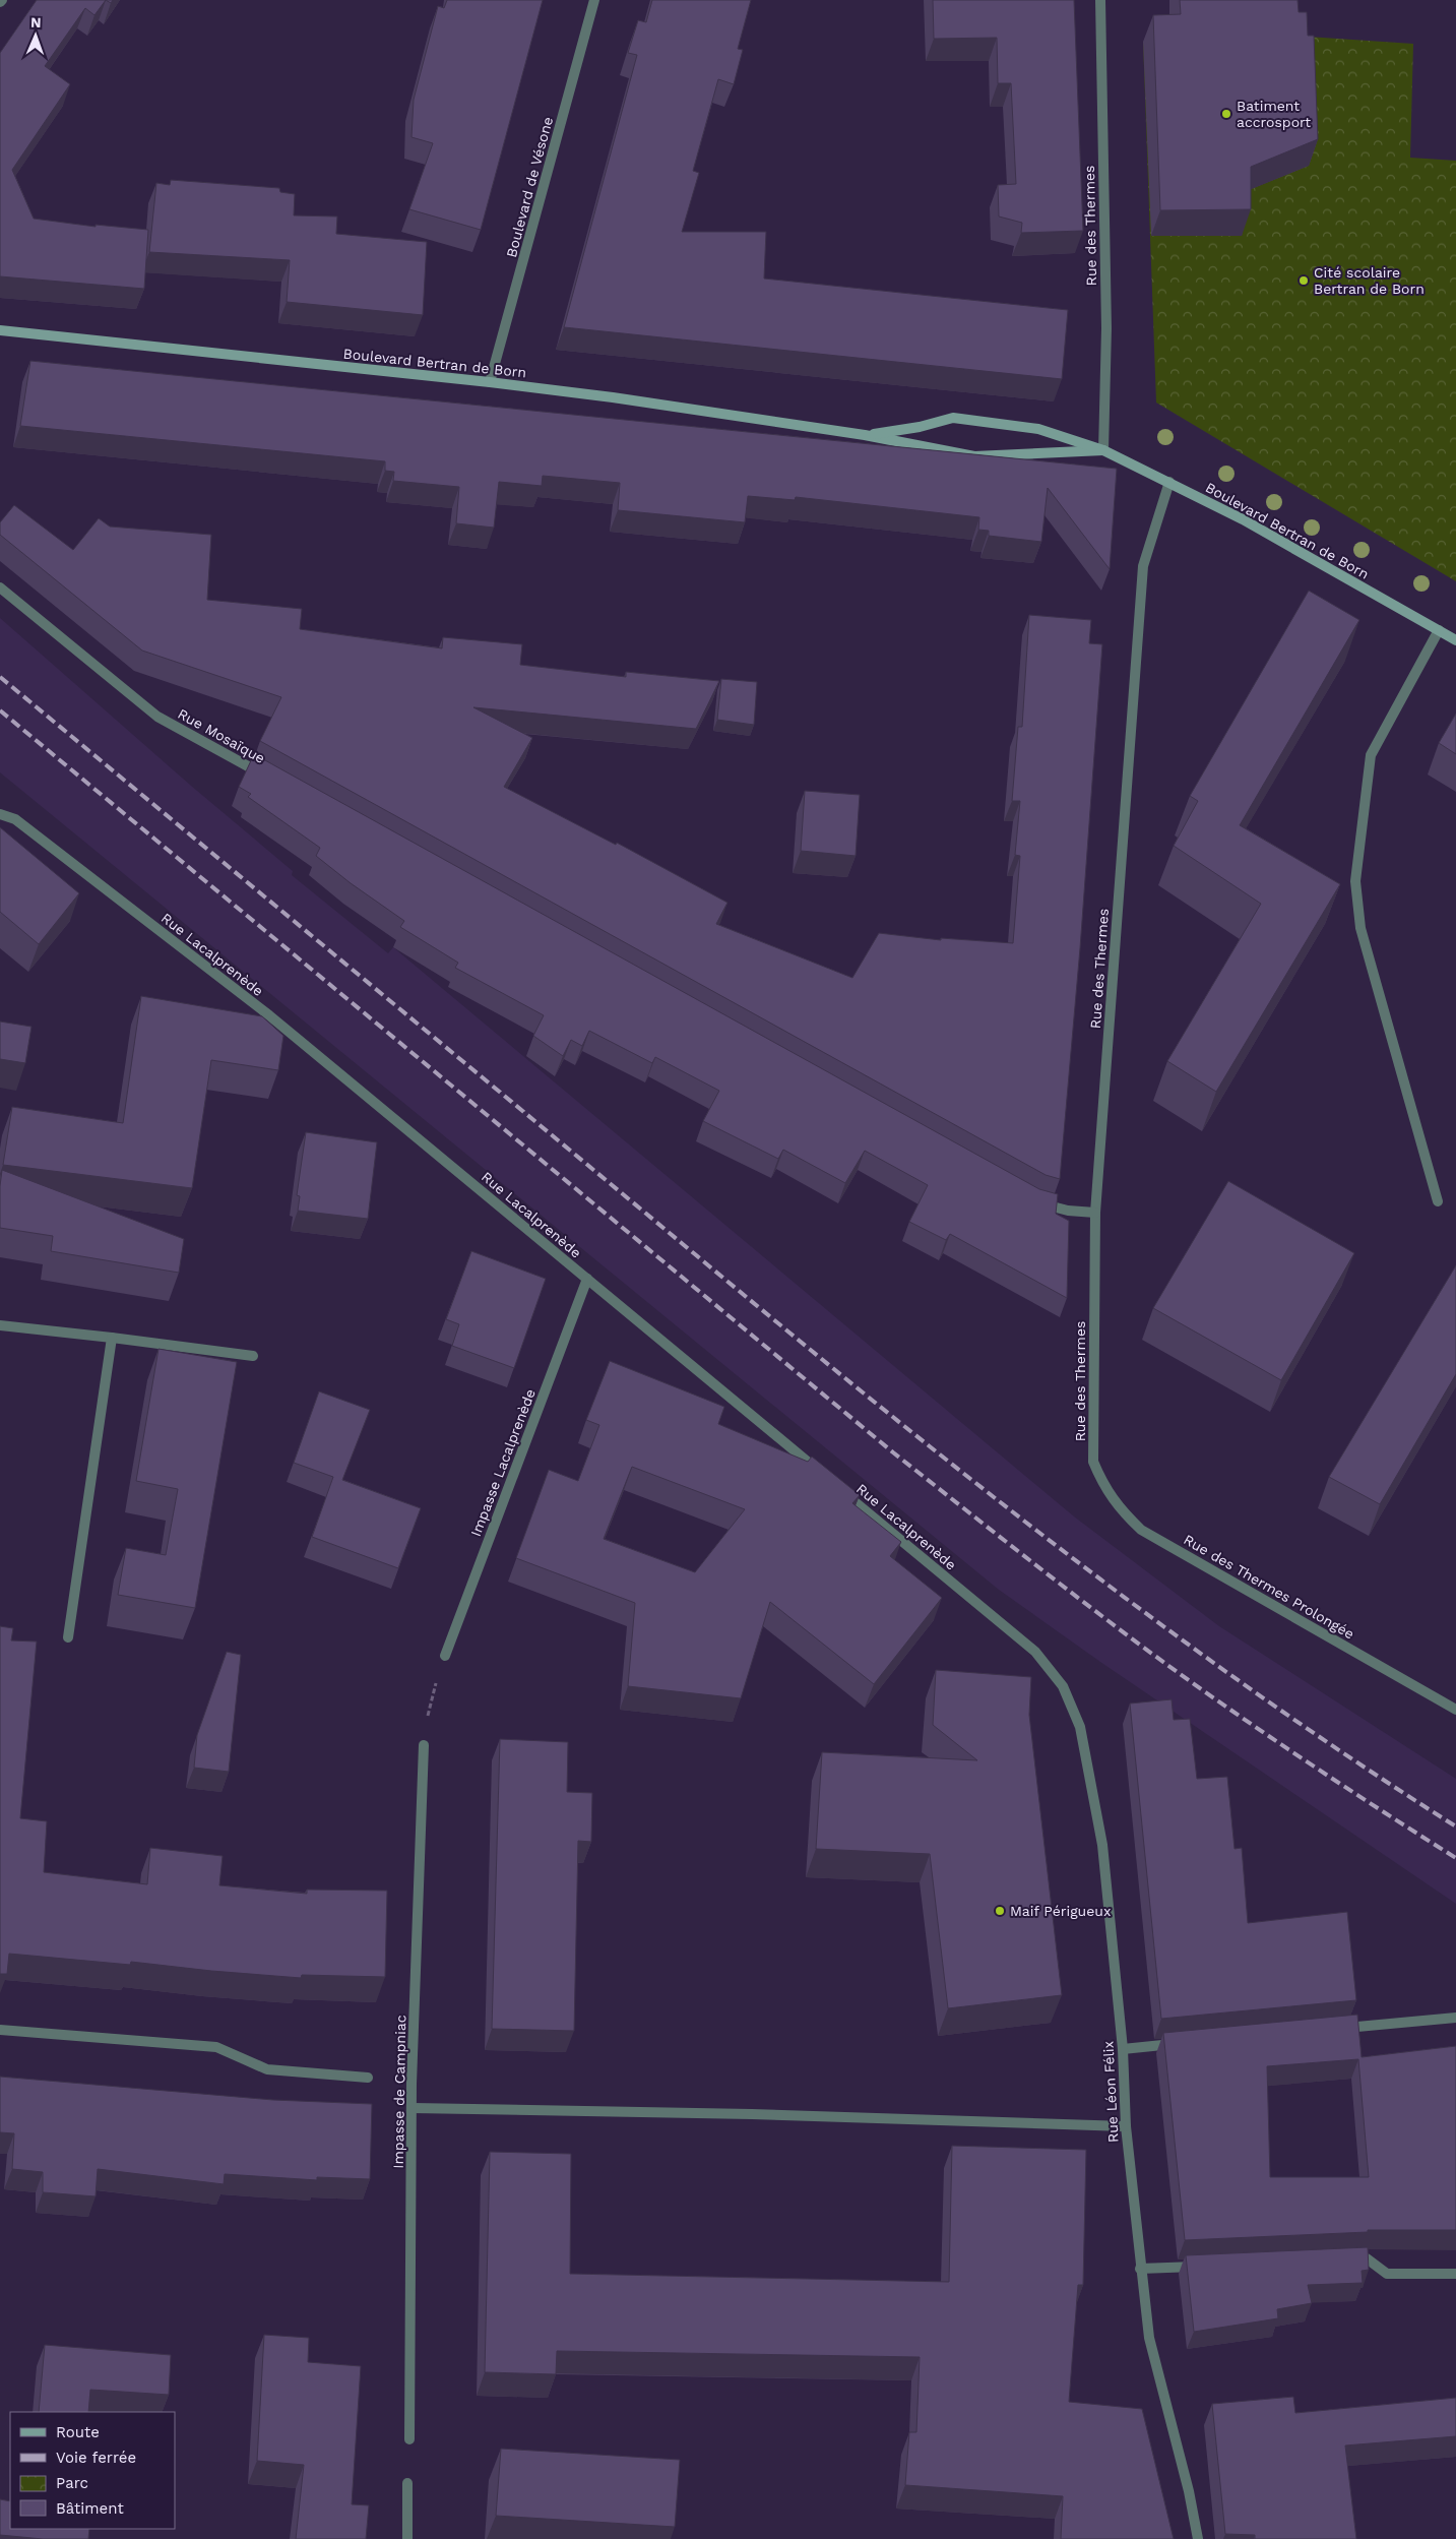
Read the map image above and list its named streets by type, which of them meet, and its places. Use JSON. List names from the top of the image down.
{
  "streets": {
    "main road": ["Boulevard Bertran de Born"],
    "street": [
      "Boulevard de Vésone",
      "Rue des Thermes",
      "Rue Mosaïque",
      "Rue Lacalprenède",
      "Impasse Lacalprenède",
      "Rue des Thermes Prolongée",
      "Impasse de Campniac",
      "Rue Léon Félix"
    ]
  },
  "crossings": [
    ["Boulevard de Vésone", "Boulevard Bertran de Born"],
    ["Rue des Thermes", "Boulevard Bertran de Born"],
    ["Rue des Thermes", "Rue des Thermes Prolongée"],
    ["Rue Lacalprenède", "Impasse Lacalprenède"],
    ["Rue Lacalprenède", "Rue Léon Félix"]
  ],
  "places": ["Batiment accrosport", "Cité scolaire Bertran de Born", "Maif Périgueux"],
  "legend": [
    "Route",
    "Voie ferrée",
    "Parc",
    "Bâtiment"
  ],
  "north": "top"
}
